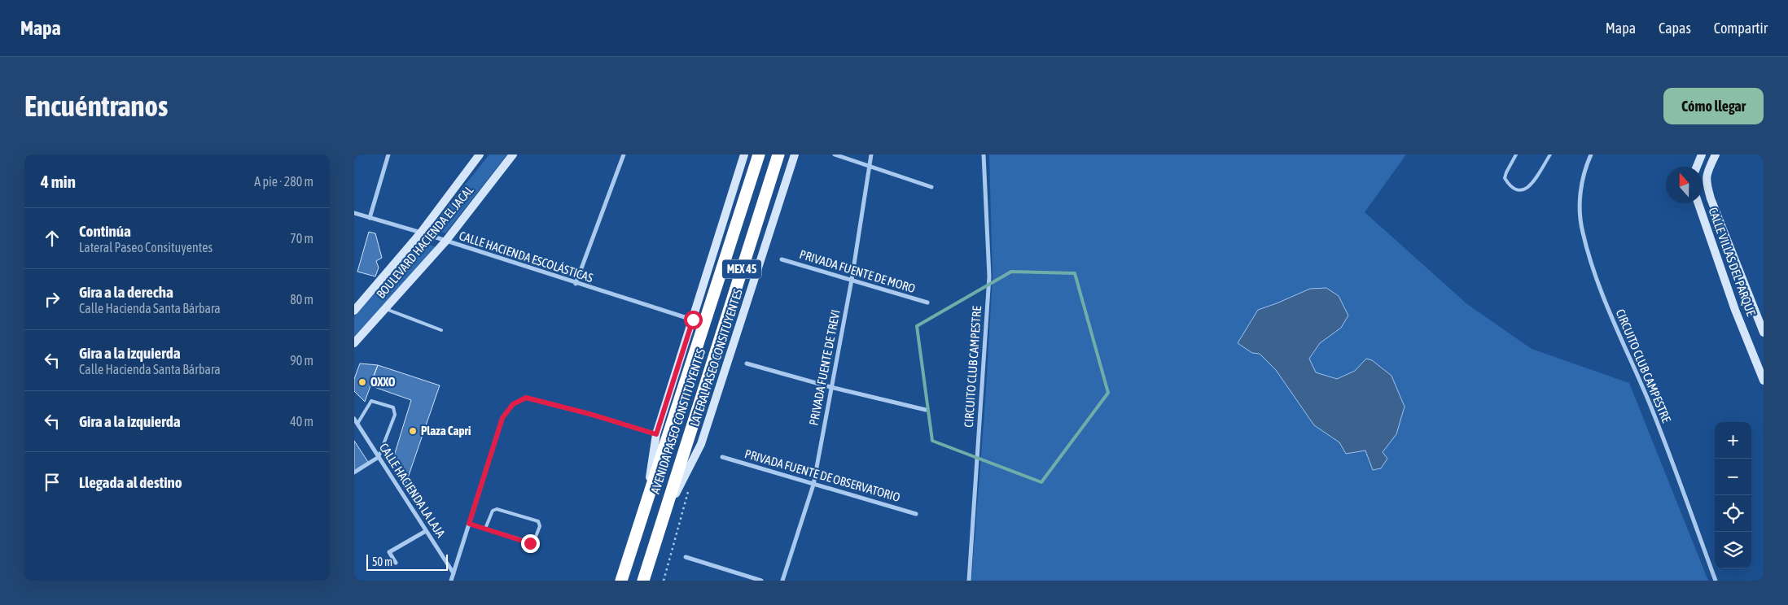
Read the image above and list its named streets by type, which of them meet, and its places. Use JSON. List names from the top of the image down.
{
  "streets": {
    "highway": ["MEX 45", "AVENIDA PASEO CONSTITUYENTES"],
    "main road": ["BOULEVARD HACIENDA EL JACAL", "CALLE VILLAS DEL PARQUE", "LATERAL PASEO CONSITUYENTES"],
    "street": [
      "CALLE HACIENDA ESCOLÁSTICAS",
      "PRIVADA FUENTE DE MORO",
      "CIRCUITO CLUB CAMPESTRE",
      "PRIVADA FUENTE DE TREVI",
      "PRIVADA FUENTE DE OBSERVATORIO",
      "CALLE HACIENDA LA LAJA"
    ]
  },
  "crossings": [
    ["BOULEVARD HACIENDA EL JACAL", "CALLE HACIENDA ESCOLÁSTICAS"],
    ["PRIVADA FUENTE DE MORO", "PRIVADA FUENTE DE TREVI"],
    ["LATERAL PASEO CONSITUYENTES", "AVENIDA PASEO CONSTITUYENTES"],
    ["PRIVADA FUENTE DE TREVI", "PRIVADA FUENTE DE OBSERVATORIO"]
  ],
  "places": ["OXXO", "Plaza Capri"],
  "scale_bar": "50 m",
  "north": "top",
  "page": {
    "header": "Mapa",
    "nav": ["Mapa", "Capas", "Compartir"],
    "buttons": "Cómo llegar",
    "title": "Encuéntranos",
    "heading": ["4 min", "A pie · 280 m"],
    "list": [
      ["Continúa", "Lateral Paseo Consituyentes", "70 m"],
      ["Gira a la derecha", "Calle Hacienda Santa Bárbara", "80 m"],
      ["Gira a la izquierda", "Calle Hacienda Santa Bárbara", "90 m"],
      ["Gira a la izquierda", "40 m"],
      "Llegada al destino"
    ],
    "map_buttons": ["+", "−"],
    "scale": "50 m"
  }
}
